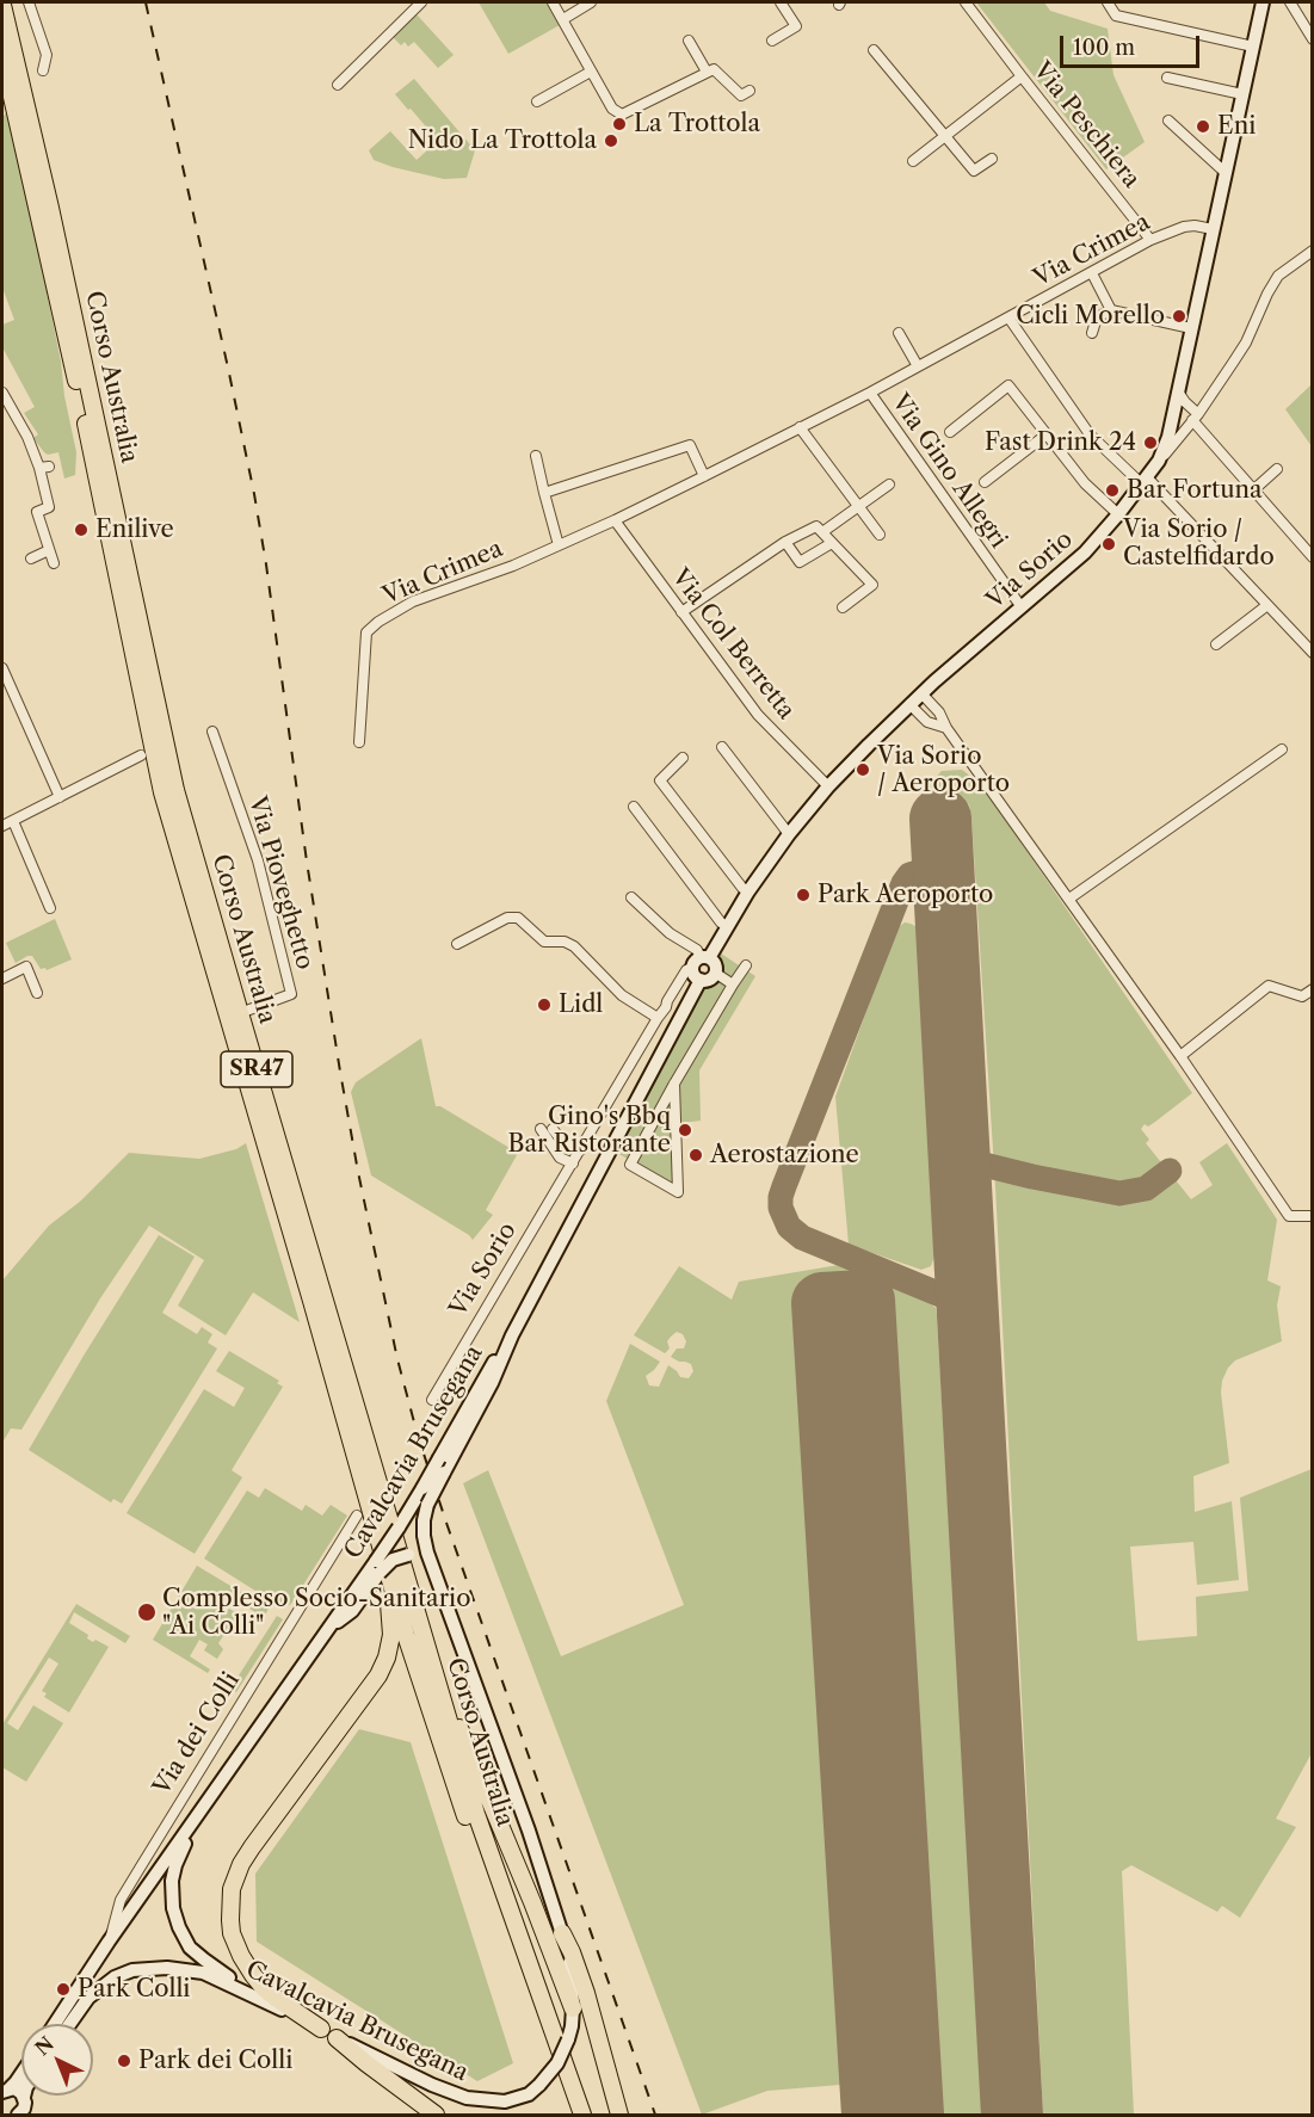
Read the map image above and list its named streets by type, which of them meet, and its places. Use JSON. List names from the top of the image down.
{
  "streets": {
    "highway": ["Corso Australia", "SR47"],
    "main road": ["Via Sorio", "Cavalcavia Brusegana", "Via dei Colli"],
    "street": [
      "Via Peschiera",
      "Via Crimea",
      "Via Gino Allegri",
      "Via Col Berretta",
      "Via Pioveghetto"
    ]
  },
  "crossings": [
    ["Via Peschiera", "Via Crimea"],
    ["Via Crimea", "Via Gino Allegri"],
    ["Via Crimea", "Via Sorio"],
    ["Via Crimea", "Via Col Berretta"],
    ["Corso Australia", "Via Pioveghetto"],
    ["Via Gino Allegri", "Via Sorio"],
    ["Via Sorio", "Via Col Berretta"],
    ["Via Sorio", "Cavalcavia Brusegana"],
    ["Cavalcavia Brusegana", "Via dei Colli"]
  ],
  "places": [
    "La Trottola",
    "Eni",
    "Nido La Trottola",
    "Cicli Morello",
    "Fast Drink 24",
    "Bar Fortuna",
    "Enilive",
    "Via Sorio / Castelfidardo",
    "Via Sorio / Aeroporto",
    "Park Aeroporto",
    "Lidl",
    "Gino's Bbq Bar Ristorante",
    "Aerostazione",
    "Complesso Socio-Sanitario \"Ai Colli\"",
    "Park Colli",
    "Park dei Colli"
  ],
  "scale_bar": "100 m",
  "north": "top left"
}
